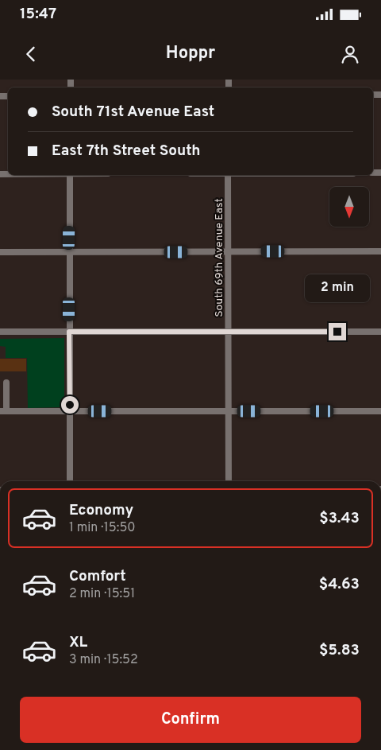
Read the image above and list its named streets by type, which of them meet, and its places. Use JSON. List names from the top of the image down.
{
  "streets": {
    "street": ["South 69th Avenue East"]
  },
  "north": "bottom",
  "page": {
    "status": "15:47",
    "header": "Hoppr",
    "banner": ["South 71st Avenue East", "East 7th Street South"],
    "bubble": "2 min",
    "list": [
      {
        "name": "Economy",
        "note": "1 min · 15:50",
        "value": "$3.43"
      },
      {
        "name": "Comfort",
        "note": "2 min · 15:51",
        "value": "$4.63"
      },
      {
        "name": "XL",
        "note": "3 min · 15:52",
        "value": "$5.83"
      }
    ],
    "buttons": "Confirm"
  }
}
